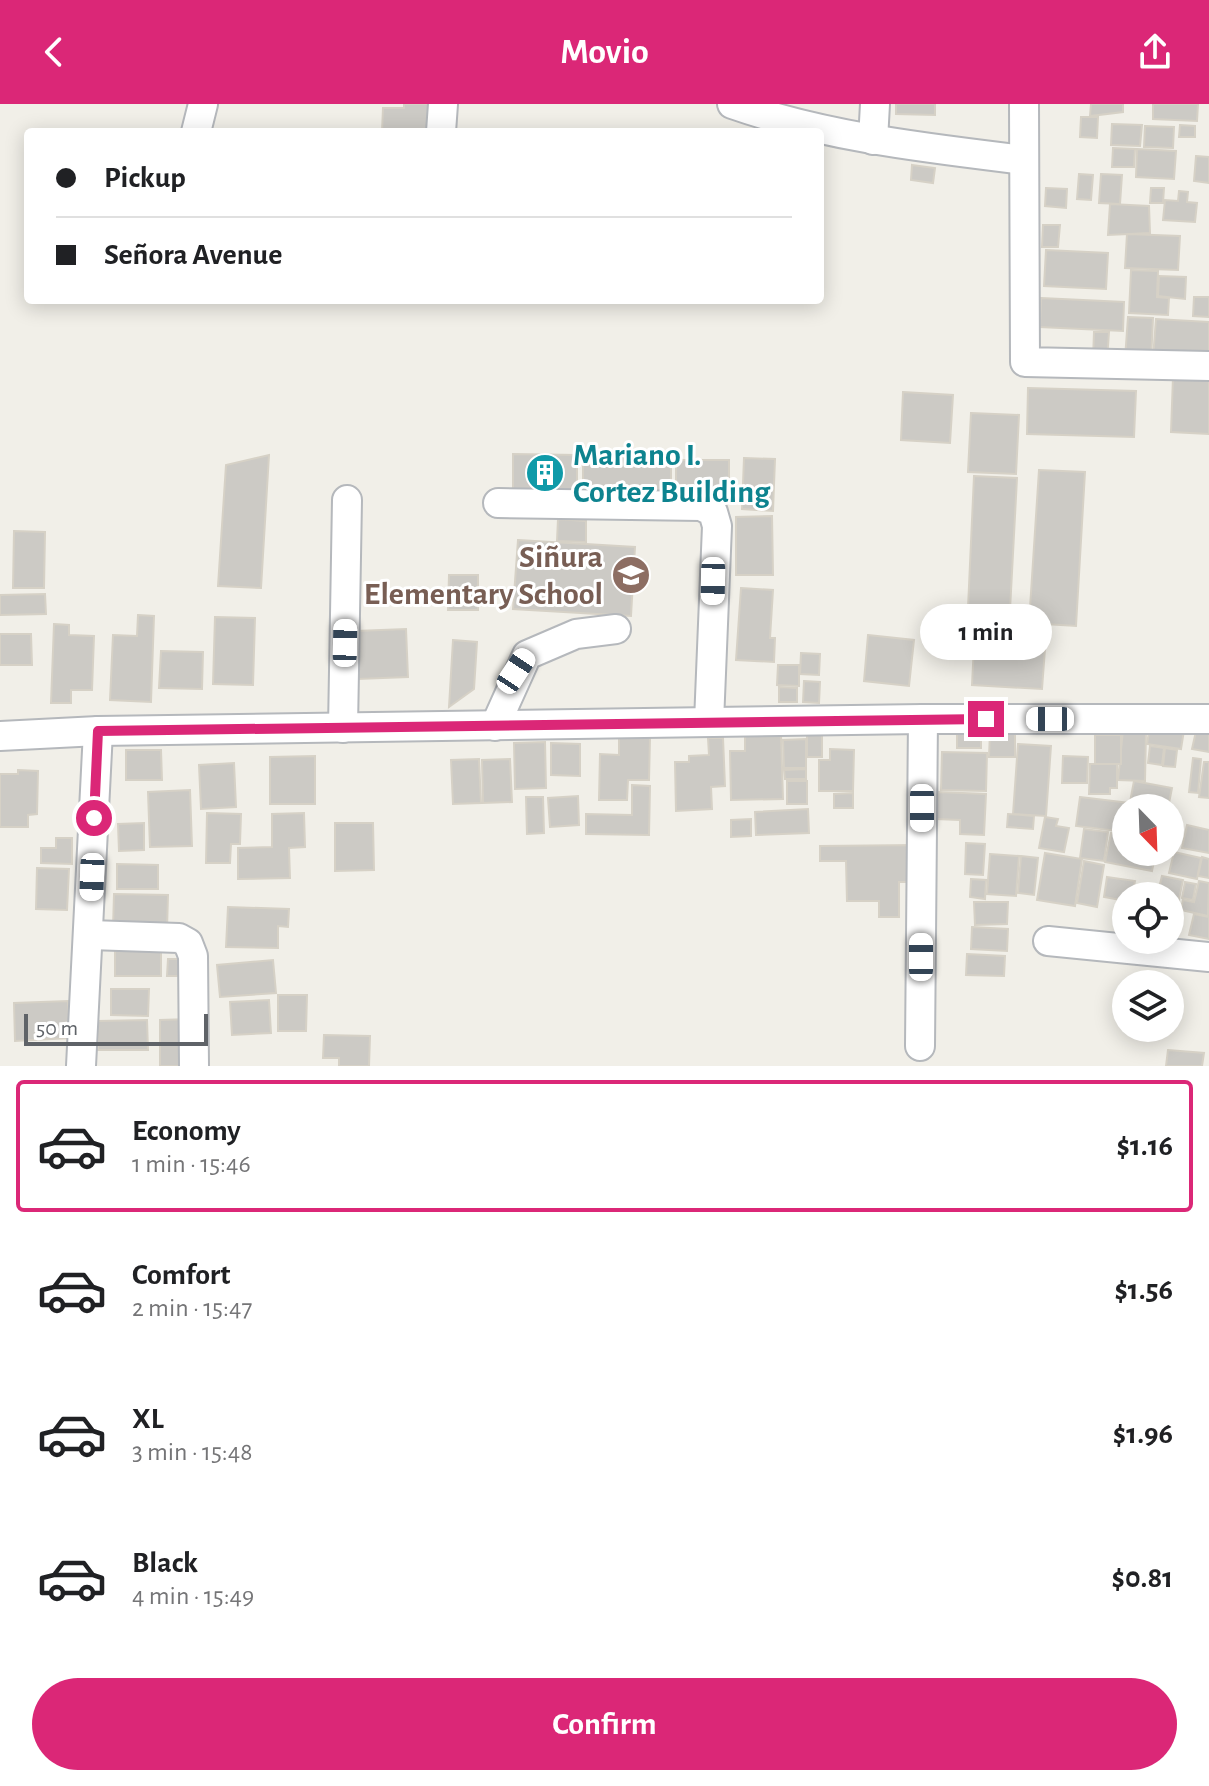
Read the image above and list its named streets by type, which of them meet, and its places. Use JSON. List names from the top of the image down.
{
  "places": {
    "building": ["Mariano I. Cortez Building"],
    "school or university": ["Siñura Elementary School"]
  },
  "scale_bar": "50 m",
  "north": "bottom right",
  "page": {
    "header": "Movio",
    "banner": ["Pickup", "Señora Avenue"],
    "bubble": "1 min",
    "scale": "50 m",
    "list": [
      {
        "name": "Economy",
        "note": "1 min · 15:46",
        "value": "$1.16"
      },
      {
        "name": "Comfort",
        "note": "2 min · 15:47",
        "value": "$1.56"
      },
      {
        "name": "XL",
        "note": "3 min · 15:48",
        "value": "$1.96"
      },
      {
        "name": "Black",
        "note": "4 min · 15:49",
        "value": "$0.81"
      }
    ],
    "buttons": "Confirm"
  }
}
